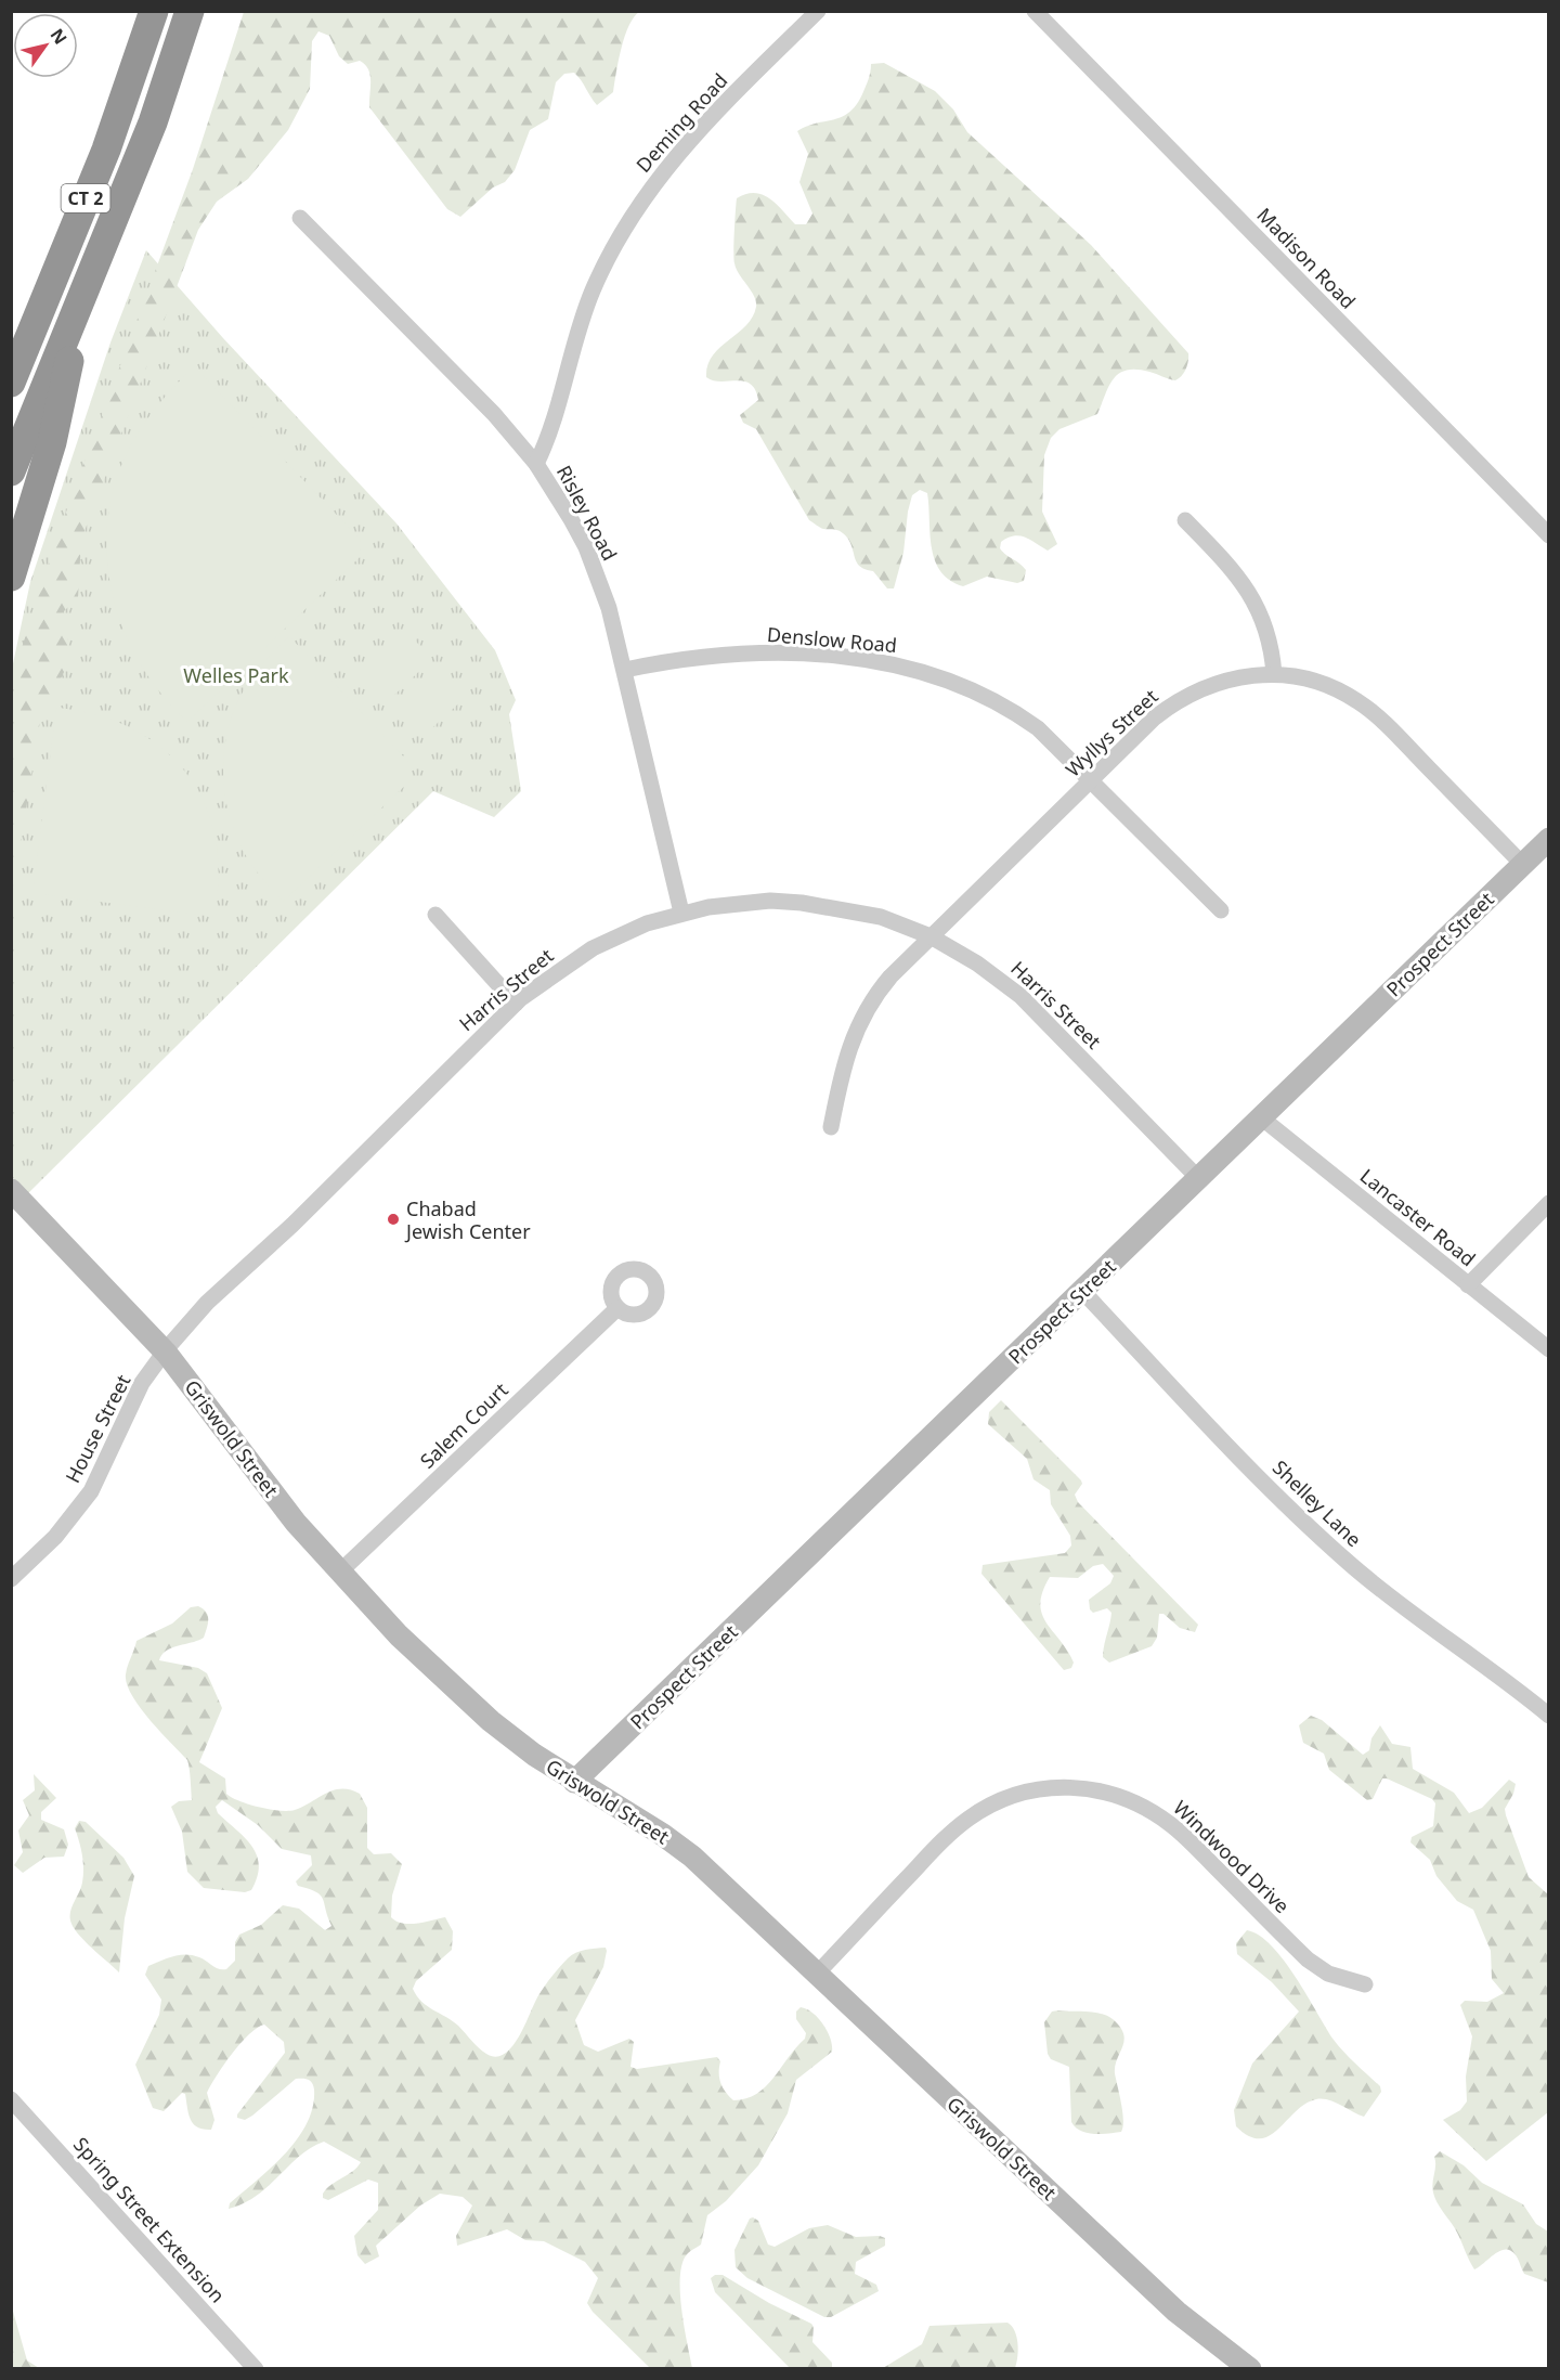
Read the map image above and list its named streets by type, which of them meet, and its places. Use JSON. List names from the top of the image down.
{
  "streets": {
    "highway": ["CT 2"],
    "main road": ["Prospect Street", "Griswold Street"],
    "street": [
      "Deming Road",
      "Madison Road",
      "Risley Road",
      "Denslow Road",
      "Wyllys Street",
      "Harris Street",
      "Lancaster Road",
      "Salem Court",
      "House Street",
      "Shelley Lane",
      "Windwood Drive",
      "Spring Street Extension"
    ]
  },
  "crossings": [
    ["Deming Road", "Risley Road"],
    ["Risley Road", "Denslow Road"],
    ["Risley Road", "Harris Street"],
    ["Denslow Road", "Wyllys Street"],
    ["Wyllys Street", "Prospect Street"],
    ["Wyllys Street", "Harris Street"],
    ["Prospect Street", "Harris Street"],
    ["Prospect Street", "Lancaster Road"],
    ["Prospect Street", "Griswold Street"],
    ["Prospect Street", "Shelley Lane"],
    ["Harris Street", "House Street"],
    ["Harris Street", "Griswold Street"],
    ["Salem Court", "Griswold Street"],
    ["House Street", "Griswold Street"],
    ["Griswold Street", "Windwood Drive"]
  ],
  "parks": ["Welles Park"],
  "places": ["Chabad Jewish Center"],
  "north": "top right"
}
